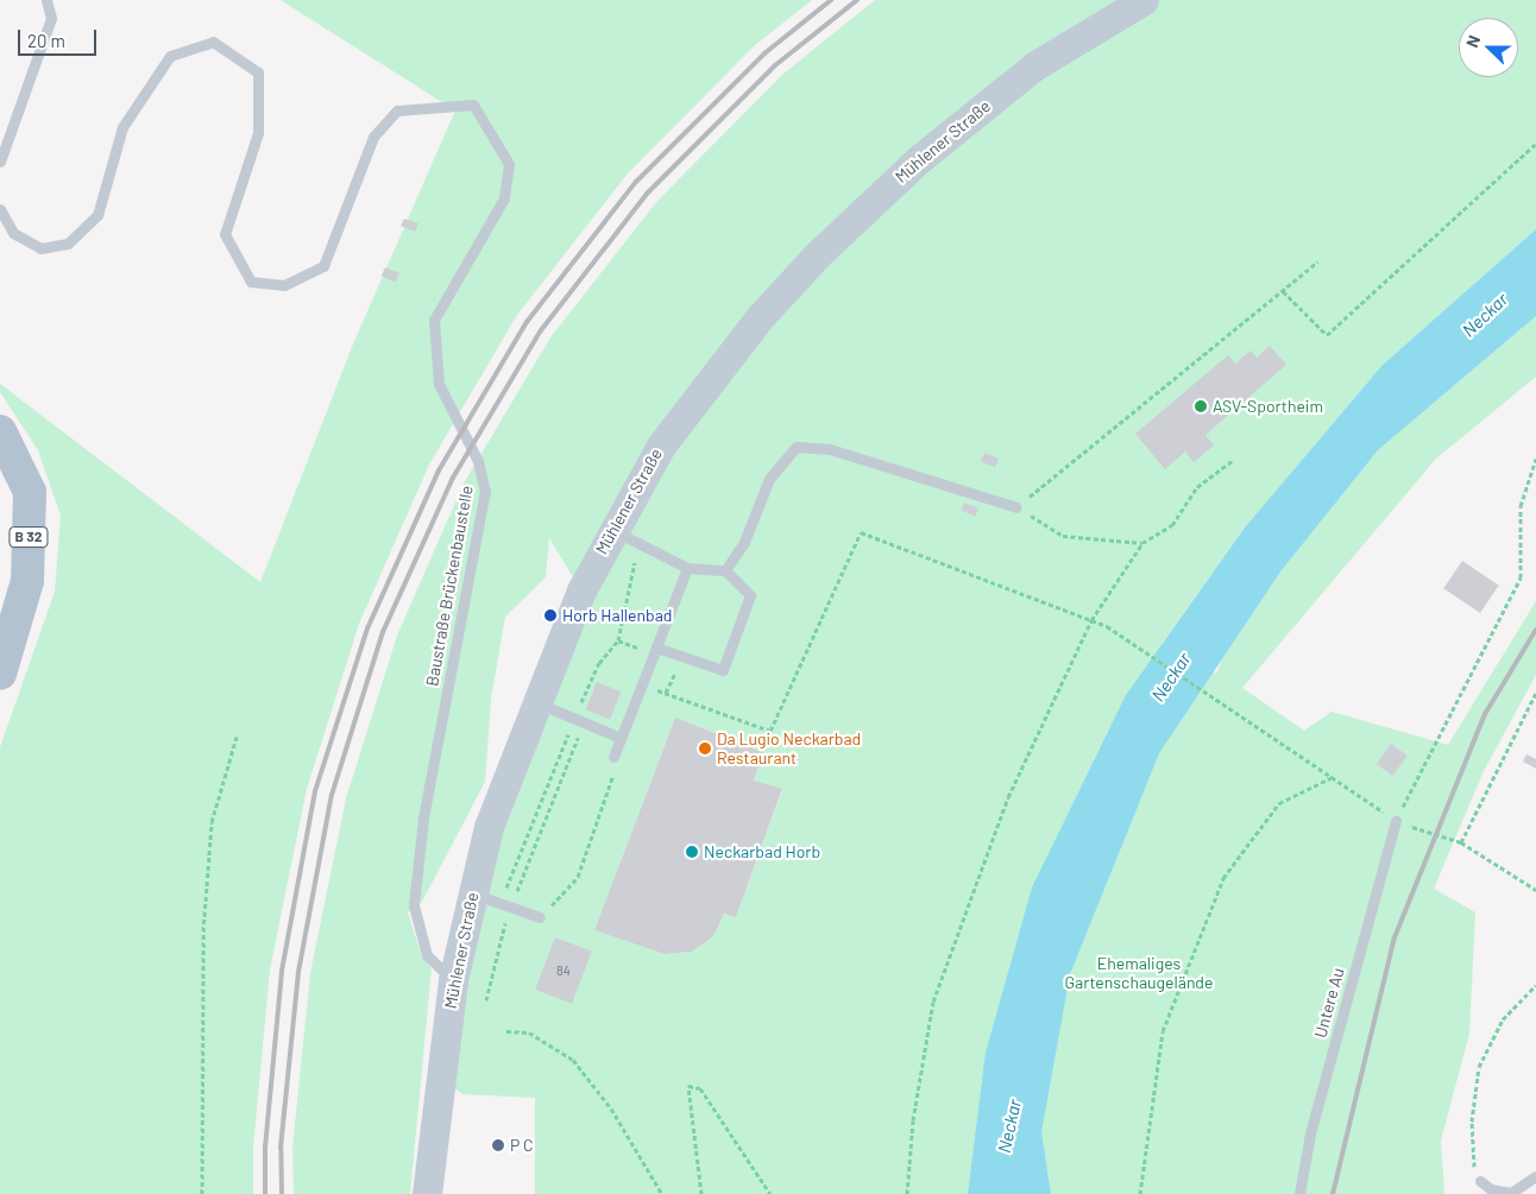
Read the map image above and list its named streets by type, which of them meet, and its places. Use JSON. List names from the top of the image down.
{
  "streets": {
    "main road": ["Mühlener Straße", "B 32"],
    "lane": ["Baustraße Brückenbaustelle", "Untere Au"]
  },
  "crossings": [
    ["Mühlener Straße", "Baustraße Brückenbaustelle"]
  ],
  "water": ["Neckar"],
  "parks": ["Ehemaliges Gartenschaugelände"],
  "places": [
    "ASV-Sportheim",
    "Horb Hallenbad",
    "Da Lugio Neckarbad Restaurant",
    "Neckarbad Horb",
    "P C"
  ],
  "house_numbers": ["84"],
  "scale_bar": "20 m",
  "north": "left"
}
